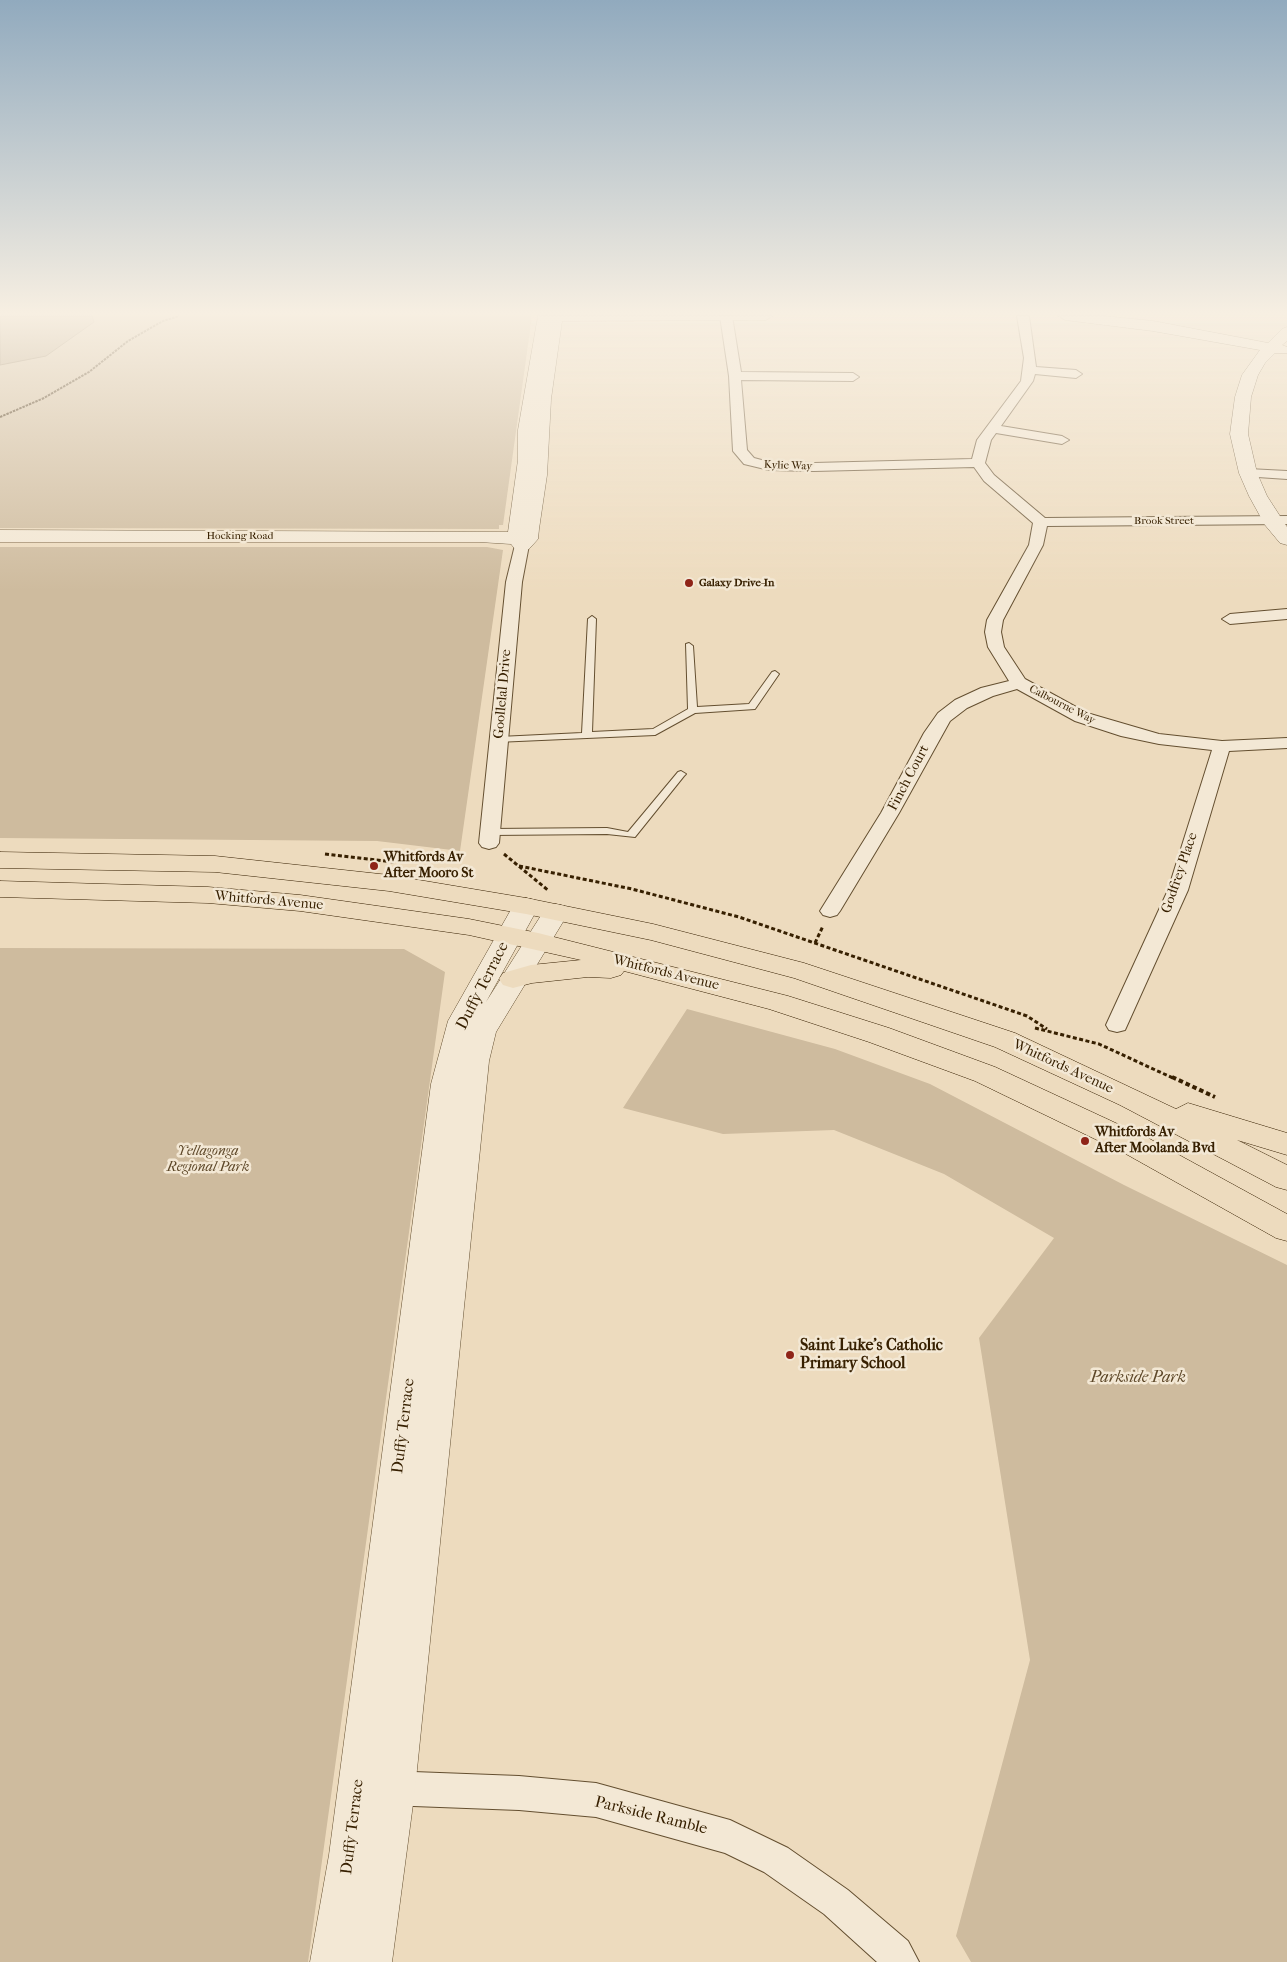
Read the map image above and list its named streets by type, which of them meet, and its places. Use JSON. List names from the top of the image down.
{
  "streets": {
    "main road": ["Whitfords Avenue"],
    "street": [
      "Kylie Way",
      "Brook Street",
      "Hocking Road",
      "Goollelal Drive",
      "Calbourne Way",
      "Finch Court",
      "Godfrey Place",
      "Duffy Terrace",
      "Parkside Ramble"
    ]
  },
  "crossings": [
    ["Brook Street", "Calbourne Way"],
    ["Hocking Road", "Goollelal Drive"],
    ["Calbourne Way", "Finch Court"],
    ["Calbourne Way", "Godfrey Place"],
    ["Whitfords Avenue", "Duffy Terrace"],
    ["Duffy Terrace", "Parkside Ramble"]
  ],
  "parks": ["Yellagonga Regional Park", "Parkside Park"],
  "places": [
    "Galaxy Drive-In",
    "Whitfords Av After Mooro St",
    "Whitfords Av After Moolanda Bvd",
    "Saint Luke's Catholic Primary School"
  ]
}
